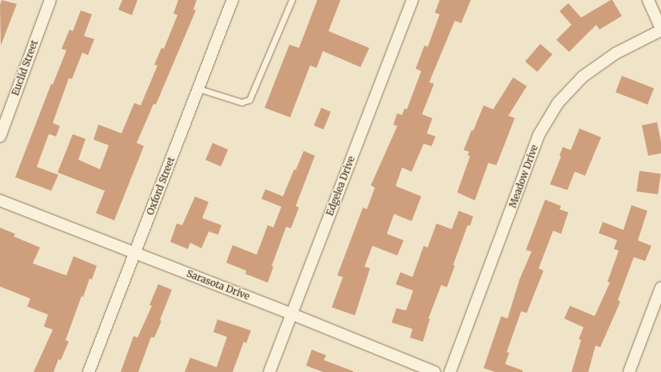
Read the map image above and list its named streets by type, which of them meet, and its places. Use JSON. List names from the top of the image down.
{
  "streets": {
    "street": [
      "Euclid Street",
      "Meadow Drive",
      "Oxford Street",
      "Edgelea Drive",
      "Sarasota Drive"
    ]
  },
  "crossings": [
    ["Oxford Street", "Sarasota Drive"],
    ["Edgelea Drive", "Sarasota Drive"]
  ]
}
